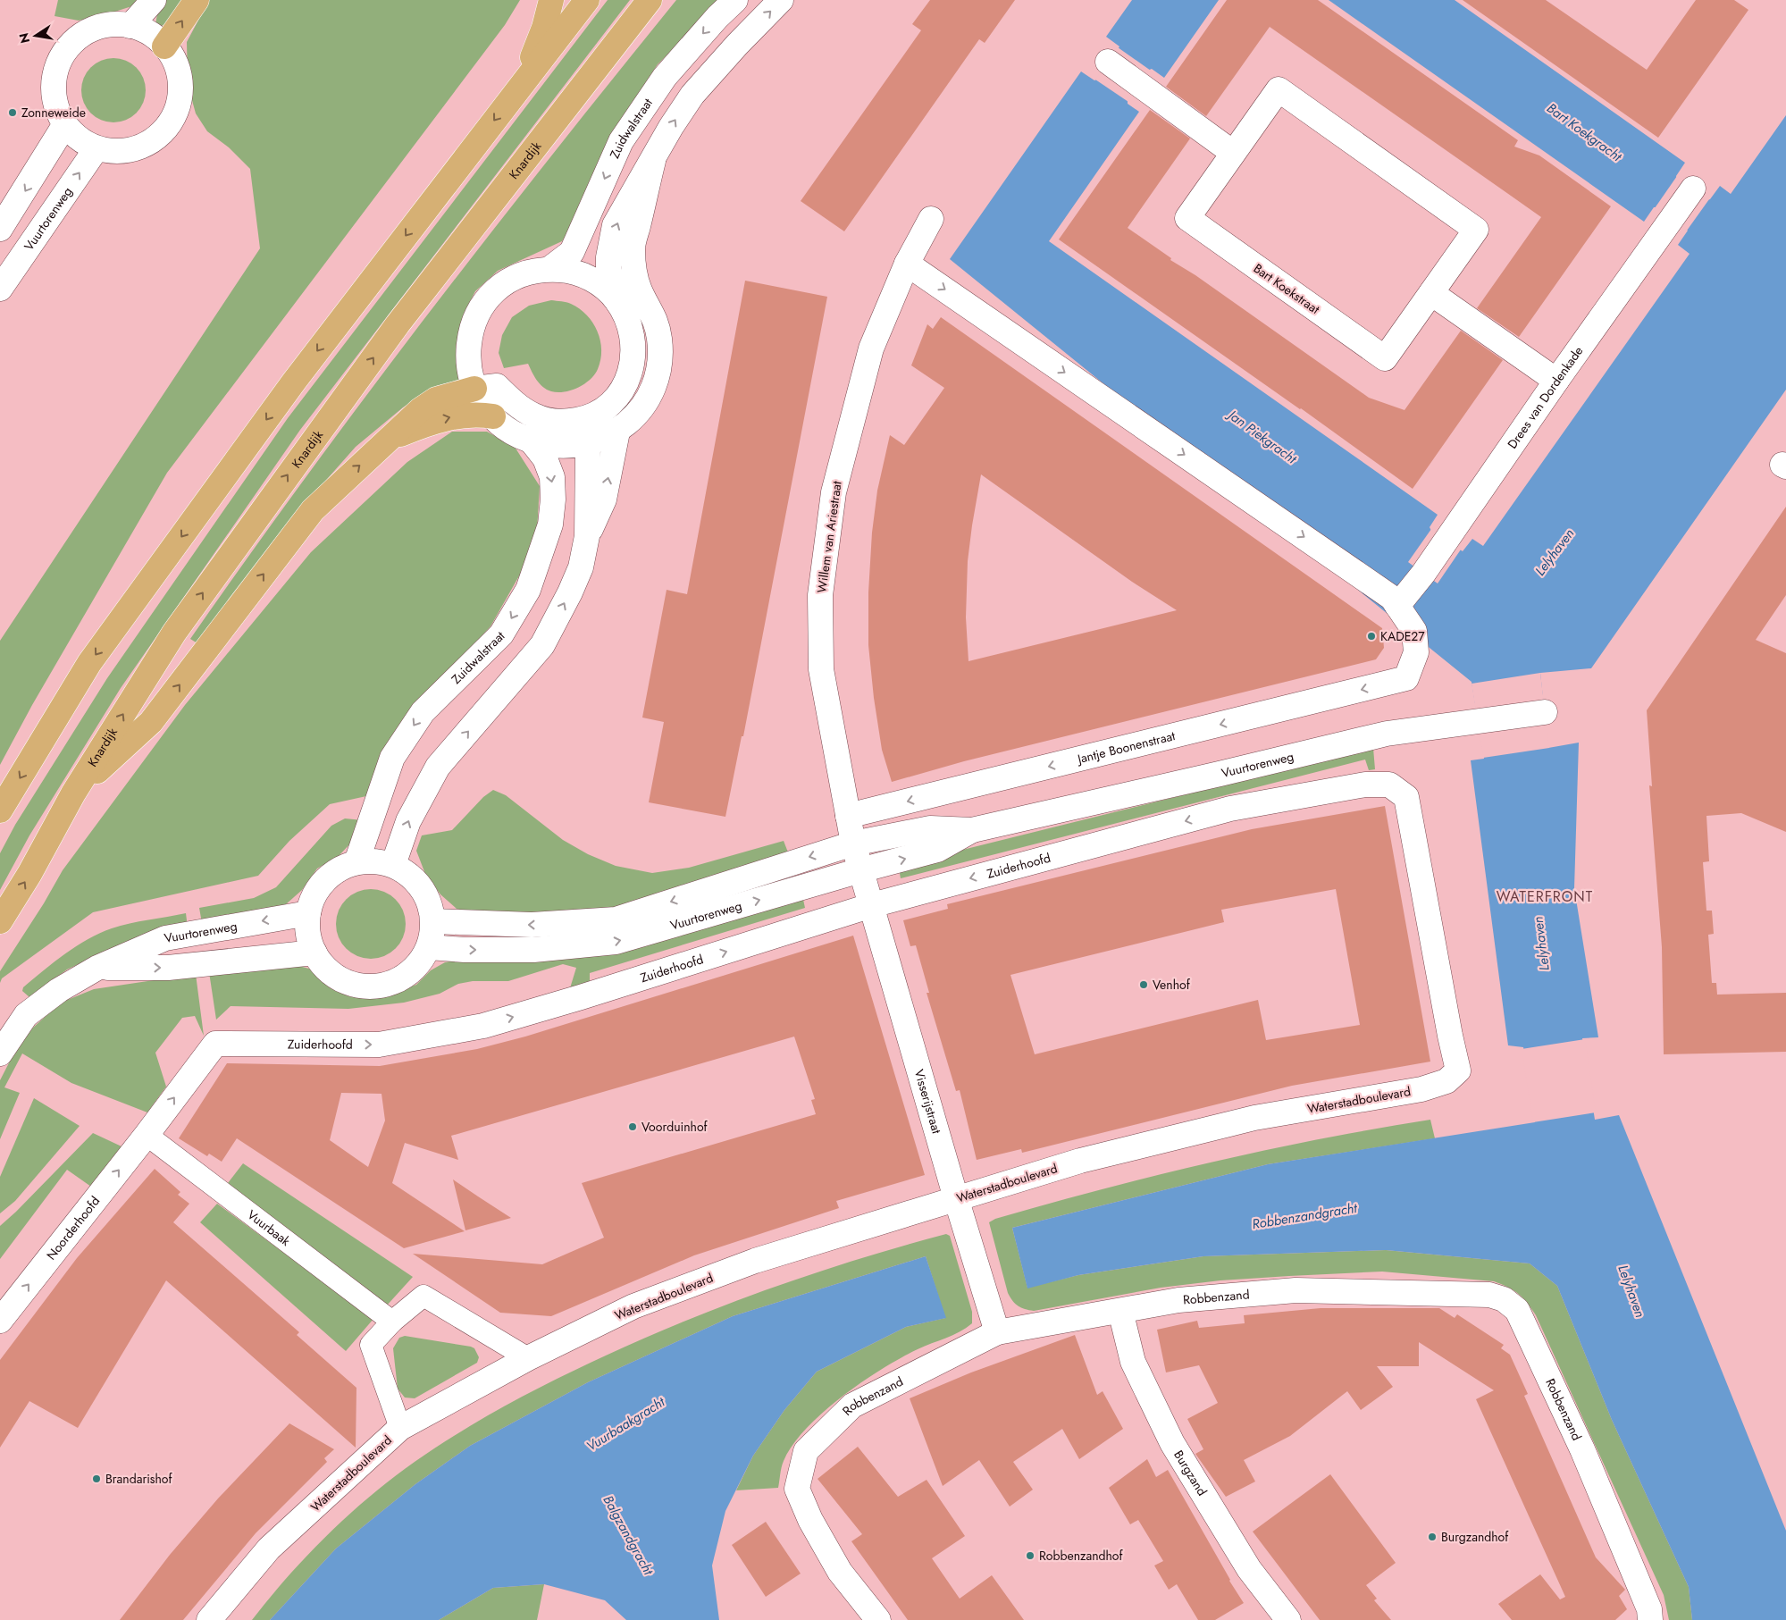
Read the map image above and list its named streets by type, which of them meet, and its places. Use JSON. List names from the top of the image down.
{
  "streets": {
    "main road": ["Knardijk"],
    "street": [
      "Zuidwalstraat",
      "Vuurtorenweg",
      "Bart Koekstraat",
      "Drees van Dordenkade",
      "Willem van Ariestraat",
      "Jantje Boonenstraat",
      "Zuiderhoofd",
      "Waterstadboulevard",
      "Visserijstraat",
      "Noorderhoofd",
      "Vuurbaak",
      "Robbenzand",
      "Burgzand"
    ]
  },
  "crossings": [
    ["Zuidwalstraat", "Vuurtorenweg"],
    ["Vuurtorenweg", "Willem van Ariestraat"],
    ["Vuurtorenweg", "Visserijstraat"],
    ["Drees van Dordenkade", "Jantje Boonenstraat"],
    ["Willem van Ariestraat", "Jantje Boonenstraat"],
    ["Willem van Ariestraat", "Visserijstraat"],
    ["Zuiderhoofd", "Waterstadboulevard"],
    ["Zuiderhoofd", "Visserijstraat"],
    ["Zuiderhoofd", "Noorderhoofd"],
    ["Zuiderhoofd", "Vuurbaak"],
    ["Waterstadboulevard", "Visserijstraat"],
    ["Visserijstraat", "Robbenzand"],
    ["Noorderhoofd", "Vuurbaak"],
    ["Robbenzand", "Burgzand"]
  ],
  "one_way": ["Jantje Boonenstraat", "Noorderhoofd"],
  "districts": ["WATERFRONT"],
  "water": [
    "Bart Koekgracht",
    "Jan Piekgracht",
    "Lelyhaven",
    "Robbenzandgracht",
    "Vuurbaakgracht",
    "Balgzandgracht"
  ],
  "places": [
    "Zonneweide",
    "KADE27",
    "Venhof",
    "Voorduinhof",
    "Brandarishof",
    "Burgzandhof",
    "Robbenzandhof"
  ],
  "north": "left"
}
